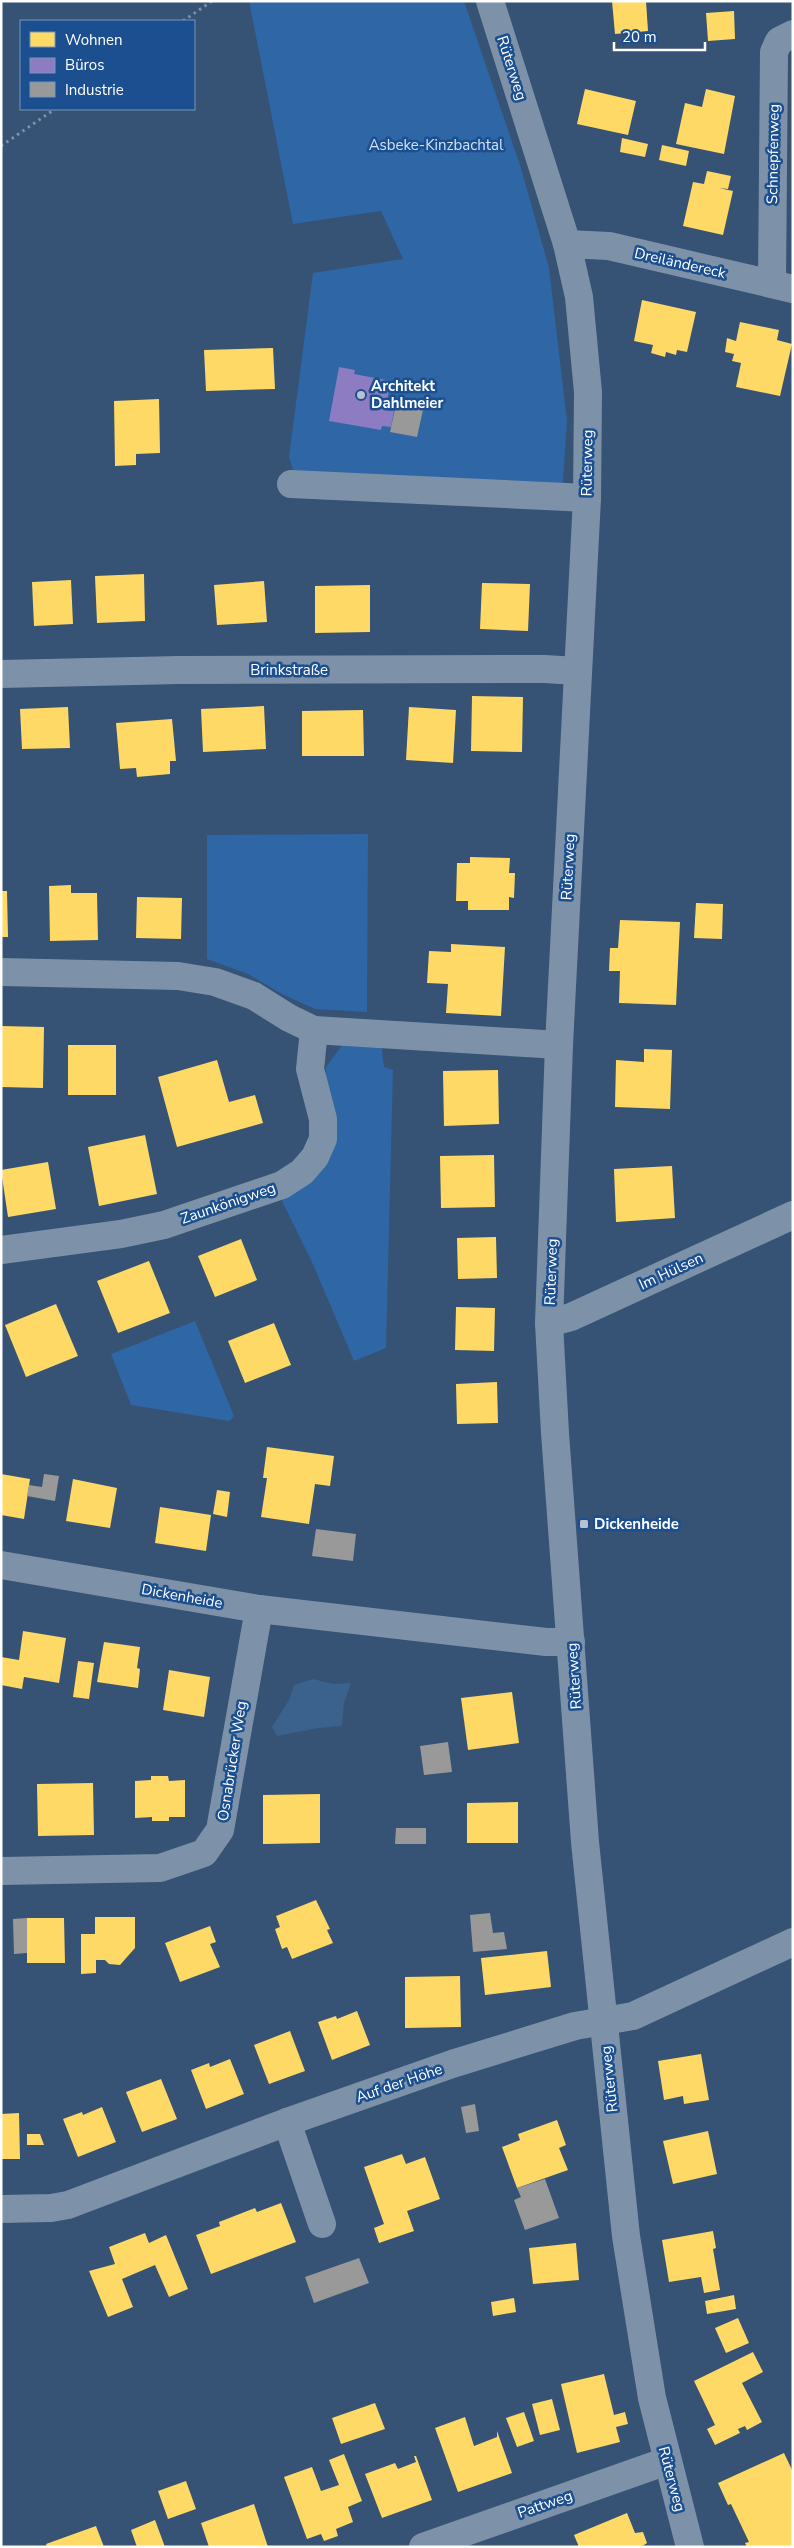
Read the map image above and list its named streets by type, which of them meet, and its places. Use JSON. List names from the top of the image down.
{
  "streets": {
    "street": [
      "Rüterweg",
      "Schnepfenweg",
      "Dreiländereck",
      "Brinkstraße",
      "Zaunkönigweg",
      "Im Hülsen",
      "Dickenheide",
      "Osnabrücker Weg",
      "Auf der Höhe",
      "Pattweg"
    ]
  },
  "crossings": [
    ["Rüterweg", "Dreiländereck"],
    ["Rüterweg", "Brinkstraße"],
    ["Rüterweg", "Im Hülsen"],
    ["Rüterweg", "Dickenheide"],
    ["Rüterweg", "Auf der Höhe"],
    ["Rüterweg", "Pattweg"],
    ["Schnepfenweg", "Dreiländereck"],
    ["Dickenheide", "Osnabrücker Weg"]
  ],
  "parks": ["Asbeke-Kinzbachtal"],
  "places": {
    "other": ["Architekt Dahlmeier"],
    "transit": ["Dickenheide"]
  },
  "legend": ["Wohnen", "Büros", "Industrie"],
  "scale_bar": "20 m"
}
